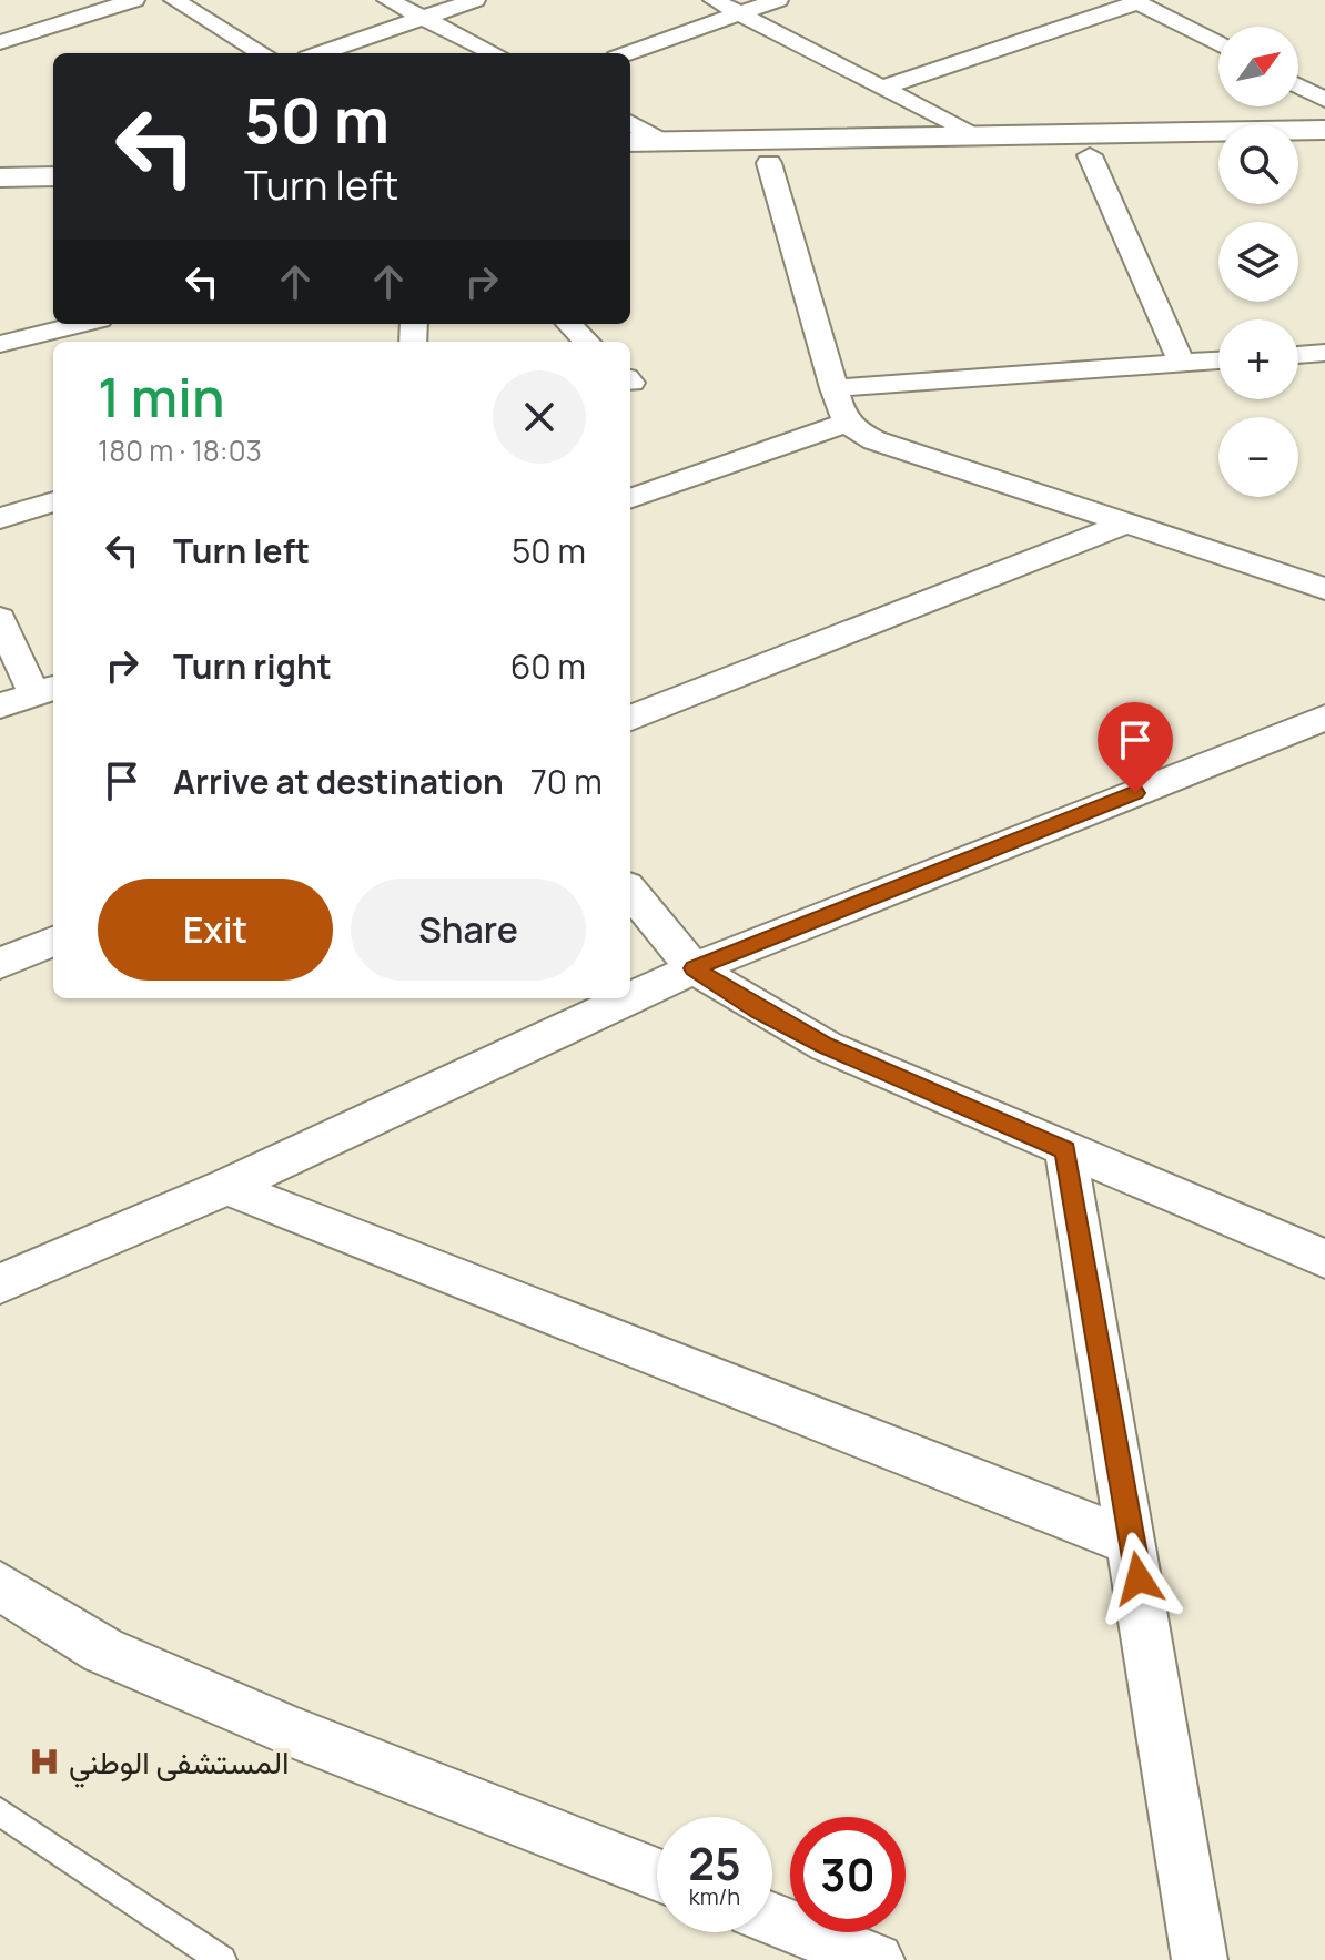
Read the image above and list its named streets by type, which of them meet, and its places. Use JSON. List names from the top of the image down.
{
  "places": {
    "hospital": ["المستشفى الوطني"]
  },
  "north": "top right",
  "page": {
    "map_buttons": ["+", "−"],
    "turn": ["50 m", "Turn left"],
    "heading": ["1 min", "180 m · 18:03"],
    "list": [
      {
        "name": "Turn left",
        "value": "50 m"
      },
      {
        "name": "Turn right",
        "value": "60 m"
      },
      {
        "name": "Arrive at destination",
        "value": "70 m"
      }
    ],
    "buttons": ["Exit", "Share"],
    "speed": "25 km/h",
    "limit": "30"
  }
}
